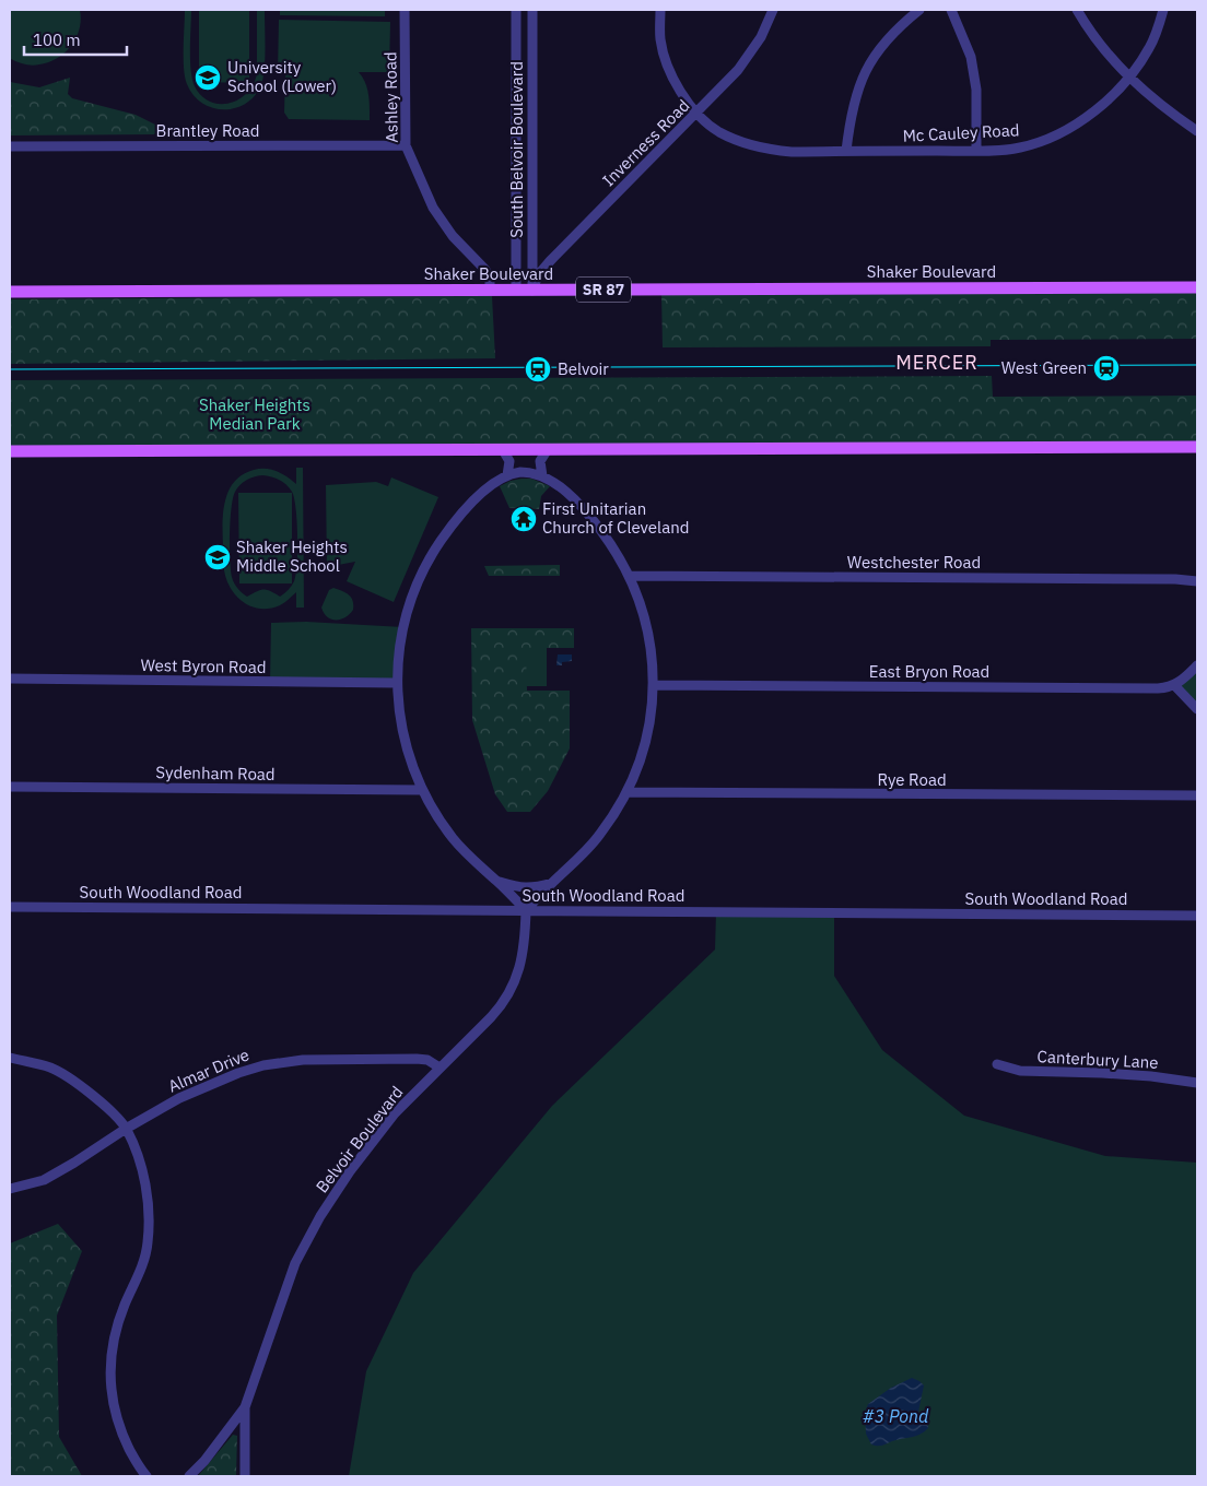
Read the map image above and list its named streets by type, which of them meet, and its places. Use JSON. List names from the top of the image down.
{
  "streets": {
    "main road": ["Shaker Boulevard", "SR 87"],
    "street": [
      "Ashley Road",
      "Brantley Road",
      "Mc Cauley Road",
      "Inverness Road",
      "South Belvoir Boulevard",
      "Westchester Road",
      "West Byron Road",
      "East Bryon Road",
      "Sydenham Road",
      "Rye Road",
      "South Woodland Road",
      "Canterbury Lane",
      "Almar Drive",
      "Belvoir Boulevard"
    ]
  },
  "crossings": [
    ["Ashley Road", "Brantley Road"],
    ["Ashley Road", "Shaker Boulevard"],
    ["Mc Cauley Road", "Inverness Road"],
    ["Inverness Road", "South Belvoir Boulevard"],
    ["Inverness Road", "Shaker Boulevard"],
    ["South Belvoir Boulevard", "Shaker Boulevard"],
    ["South Woodland Road", "Belvoir Boulevard"],
    ["Almar Drive", "Belvoir Boulevard"]
  ],
  "districts": ["MERCER"],
  "water": ["#3 Pond"],
  "parks": ["Shaker Heights Median Park"],
  "places": {
    "school or university": ["University School (Lower)", "Shaker Heights Middle School"],
    "station": ["West Green", "Belvoir"],
    "temple": ["First Unitarian Church of Cleveland"]
  },
  "scale_bar": "100 m"
}
